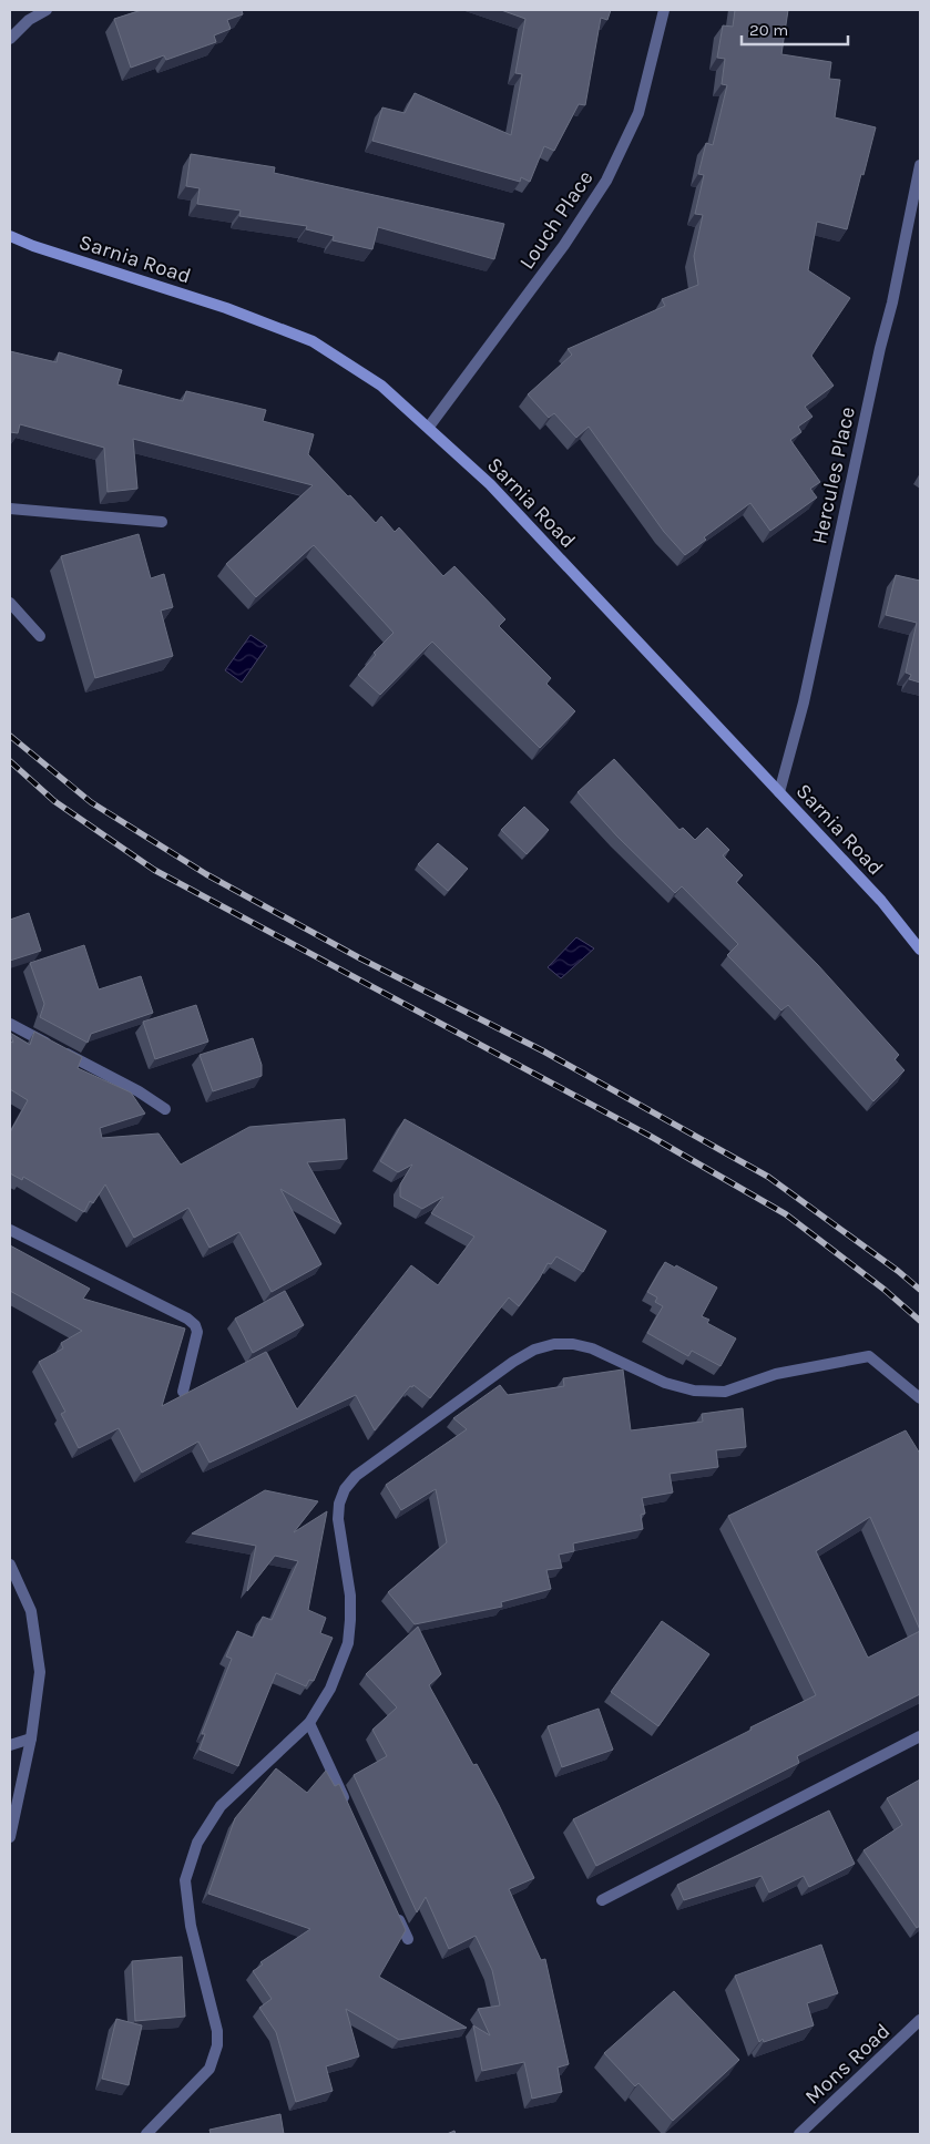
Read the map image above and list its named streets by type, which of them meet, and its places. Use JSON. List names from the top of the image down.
{
  "streets": {
    "main road": ["Sarnia Road"],
    "street": ["Louch Place", "Hercules Place", "Mons Road"]
  },
  "crossings": [
    ["Louch Place", "Sarnia Road"],
    ["Sarnia Road", "Hercules Place"]
  ],
  "scale_bar": "20 m"
}
